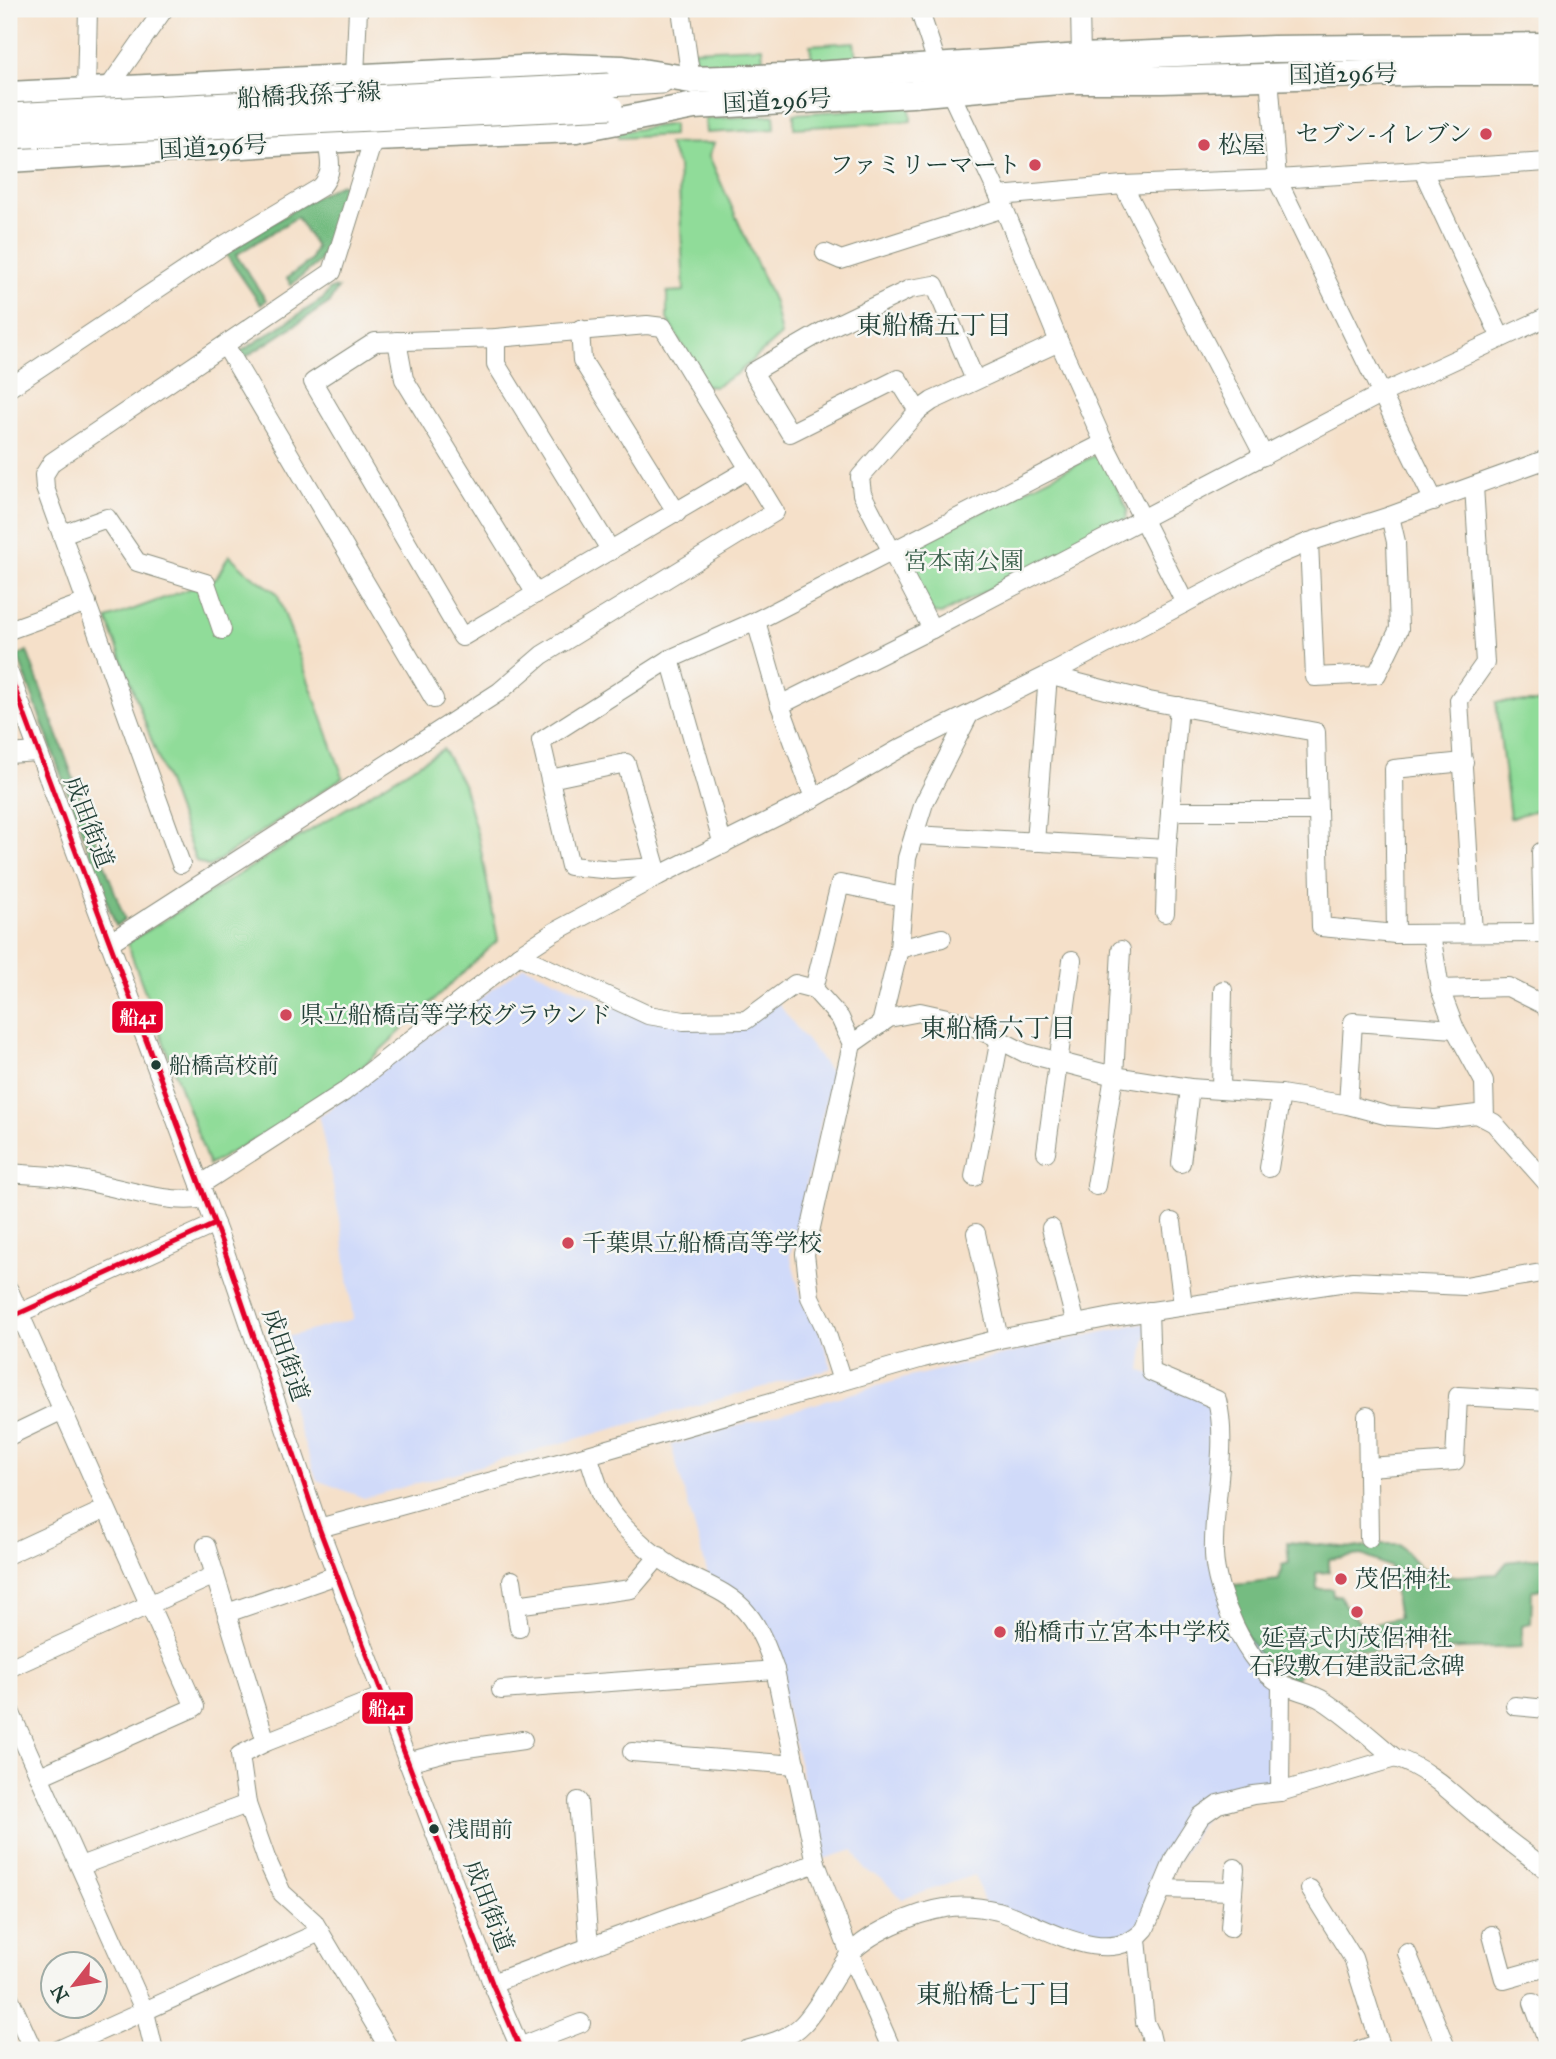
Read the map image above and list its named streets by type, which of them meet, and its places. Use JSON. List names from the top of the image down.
{
  "streets": {
    "highway": ["国道296号"],
    "main road": ["船橋我孫子線"],
    "street": ["成田街道"]
  },
  "districts": ["東船橋五丁目", "東船橋六丁目", "東船橋七丁目"],
  "parks": ["宮本南公園"],
  "places": [
    "セブン-イレブン",
    "松屋",
    "ファミリーマート",
    "県立船橋高等学校グラウンド",
    "船橋高校前",
    "千葉県立船橋高等学校",
    "茂侶神社",
    "延喜式内茂侶神社 石段敷石建設記念碑",
    "船橋市立宮本中学校",
    "浅間前"
  ],
  "lines": ["transit line 船41"],
  "north": "bottom left"
}
